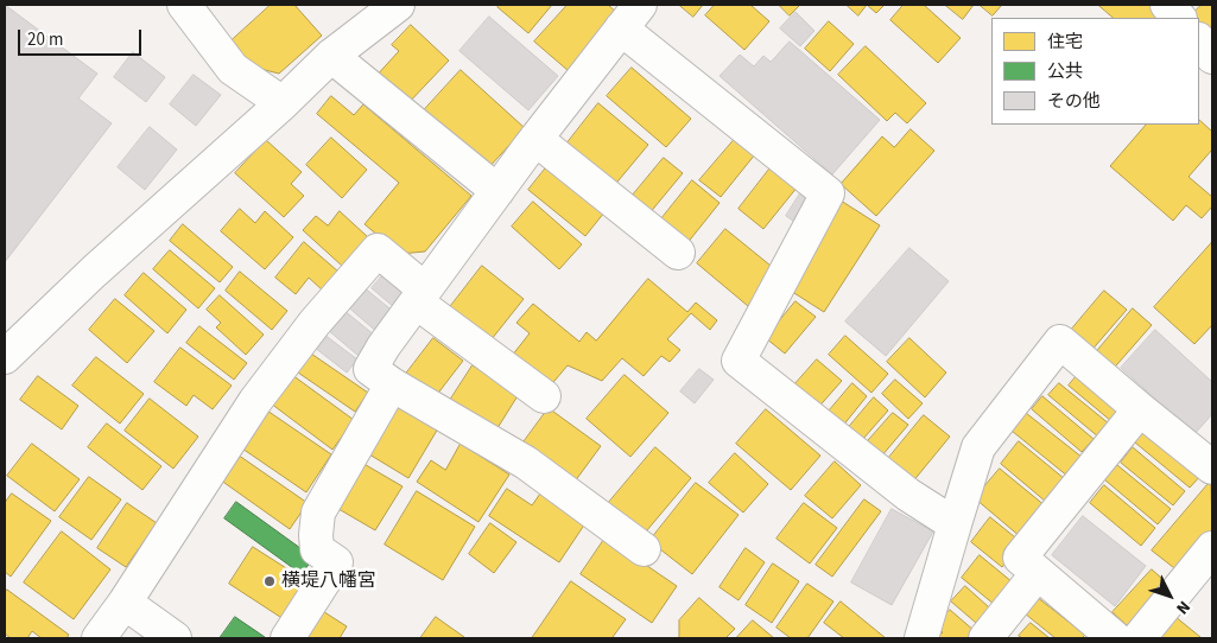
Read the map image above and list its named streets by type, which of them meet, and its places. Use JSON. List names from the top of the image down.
{
  "places": ["横堤八幡宮"],
  "legend": ["住宅", "公共", "その他"],
  "scale_bar": "20 m",
  "north": "bottom right"
}
